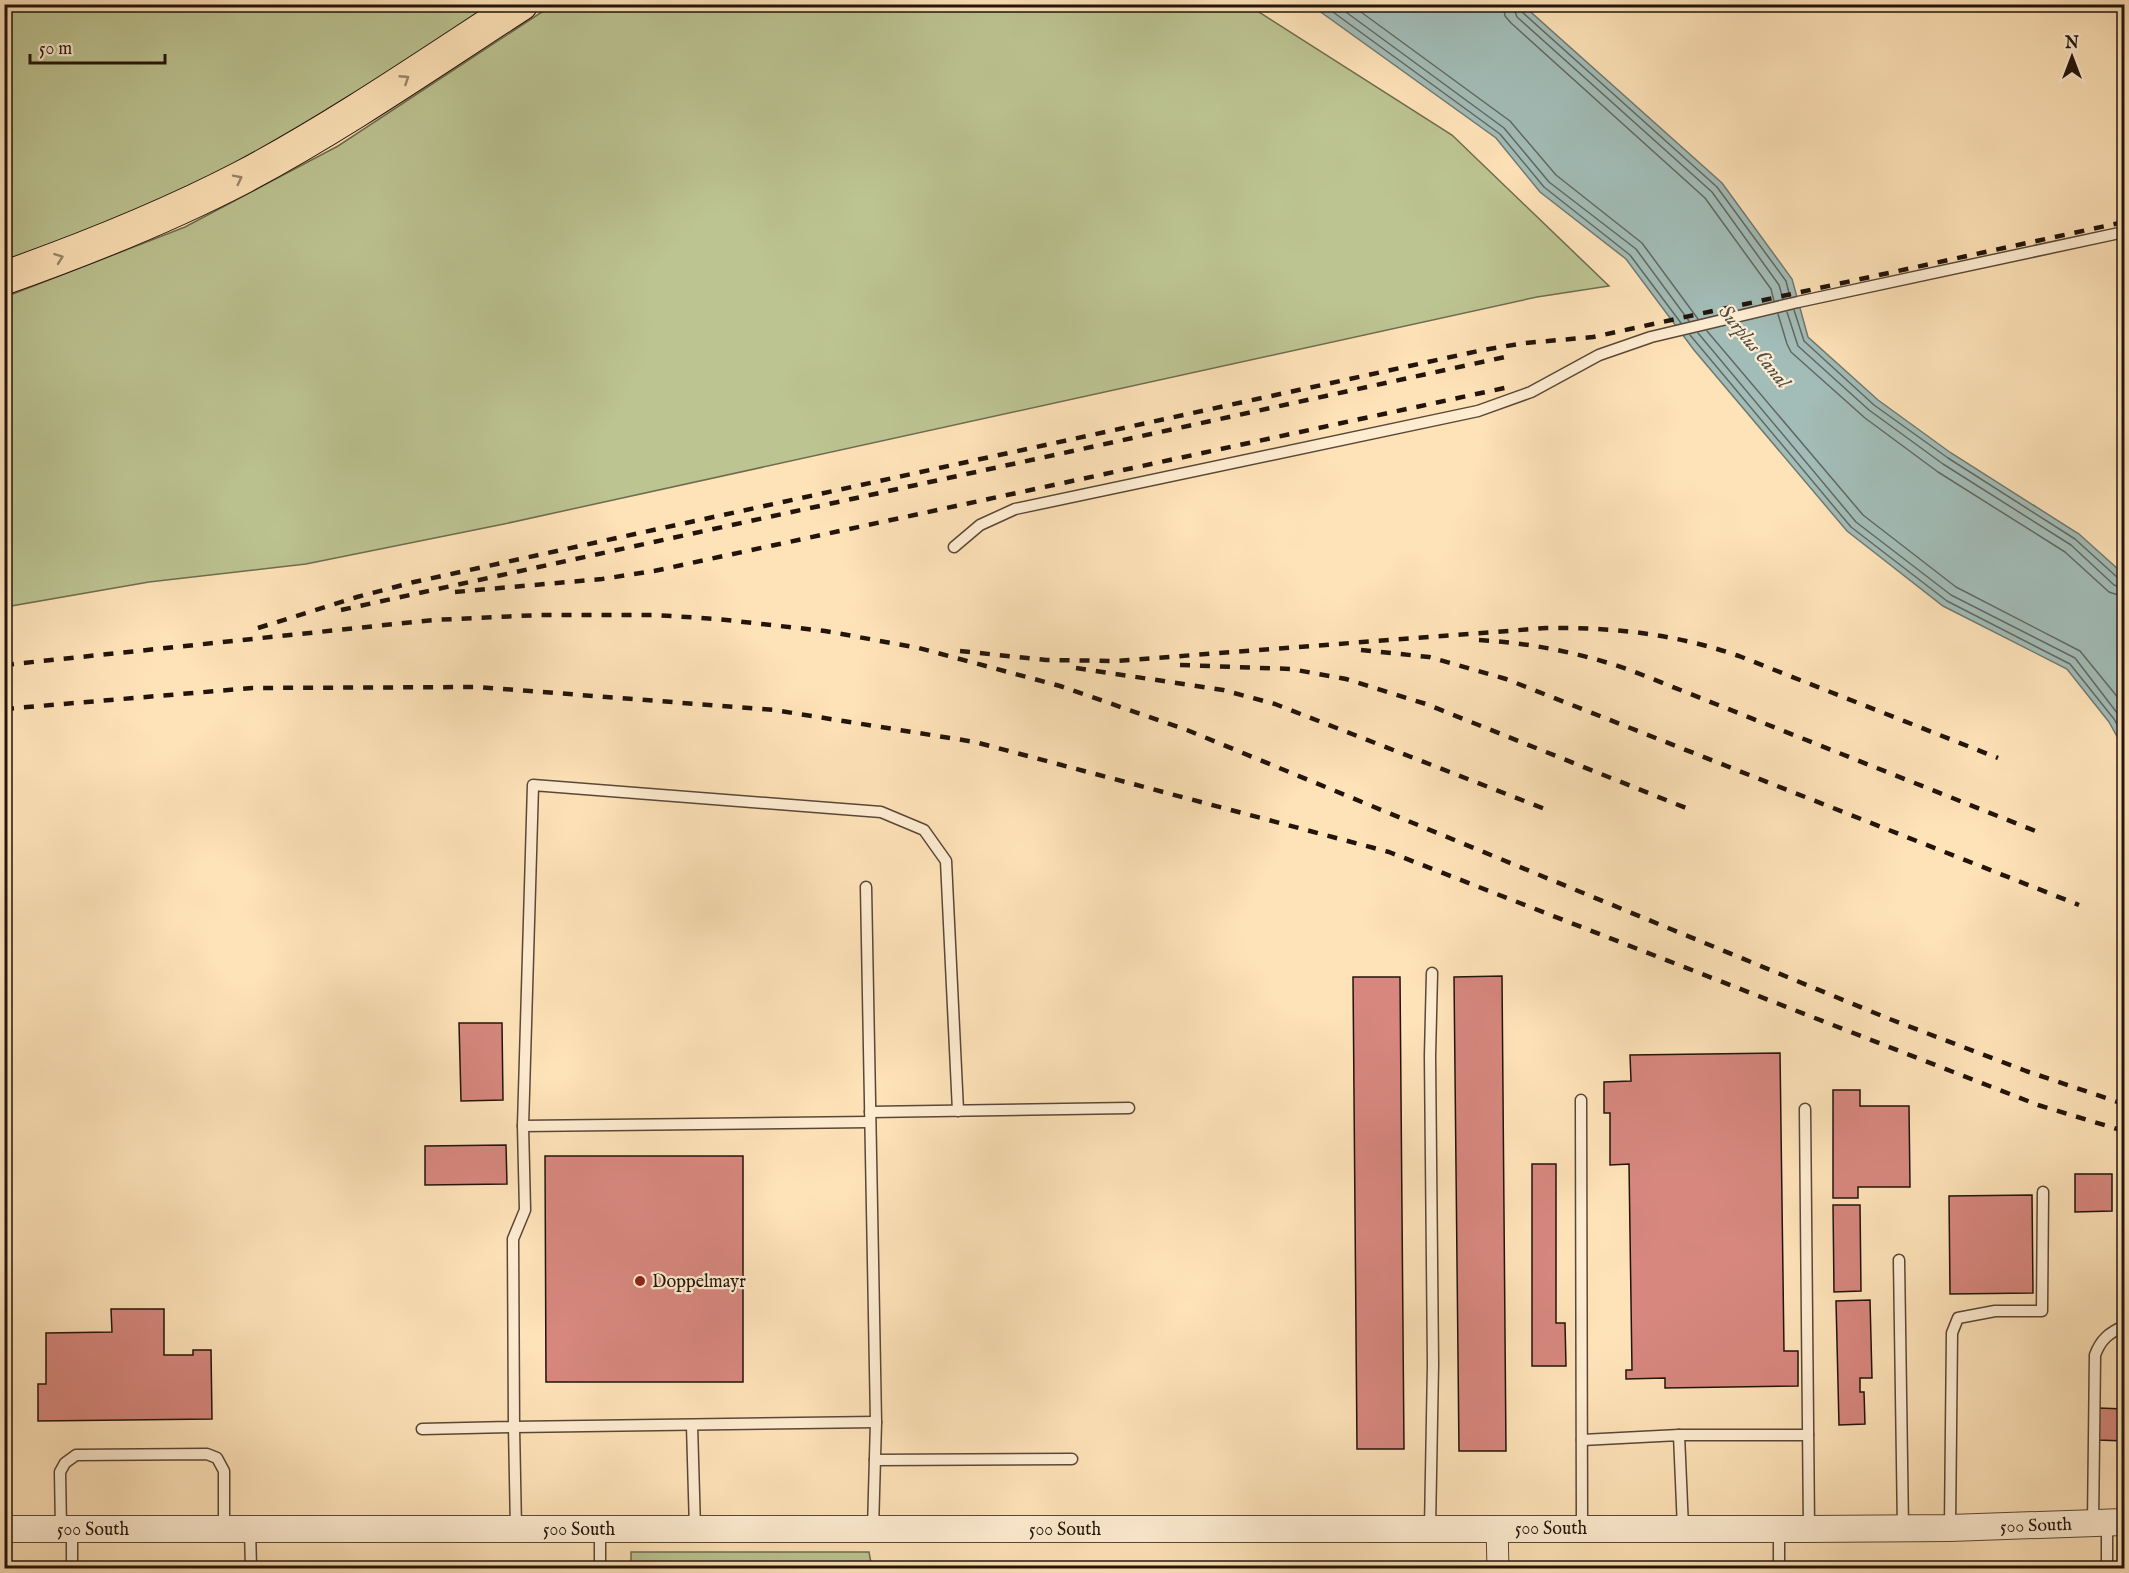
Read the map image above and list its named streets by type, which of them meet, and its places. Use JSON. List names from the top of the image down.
{
  "streets": {
    "street": ["500 South"]
  },
  "water": ["Surplus Canal"],
  "places": ["Doppelmayr"],
  "scale_bar": "50 m",
  "north": "top"
}
